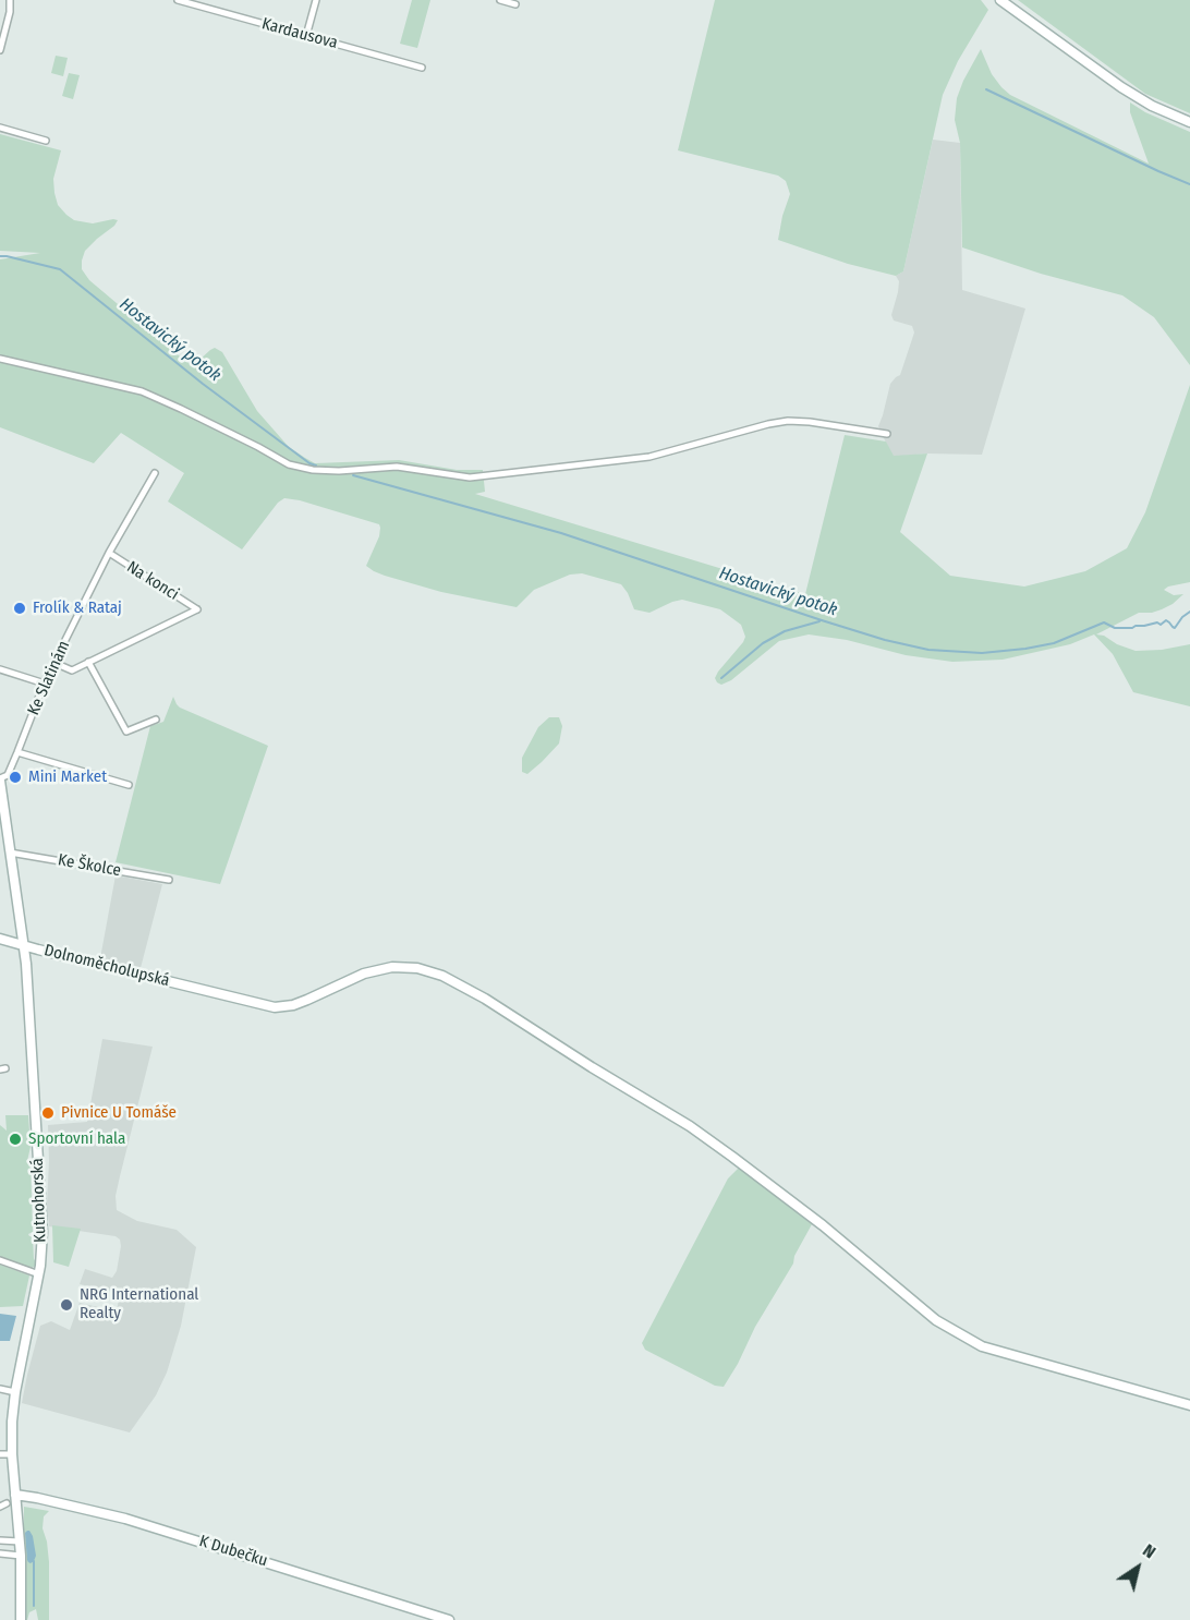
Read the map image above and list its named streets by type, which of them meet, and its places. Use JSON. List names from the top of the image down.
{
  "streets": {
    "street": [
      "Kardausova",
      "Na konci",
      "Ke Slatinám",
      "Ke Školce",
      "Dolnoměcholupská",
      "Kutnohorská",
      "K Dubečku"
    ]
  },
  "crossings": [
    ["Na konci", "Ke Slatinám"],
    ["Ke Slatinám", "Kutnohorská"],
    ["Ke Školce", "Kutnohorská"],
    ["Dolnoměcholupská", "Kutnohorská"],
    ["Kutnohorská", "K Dubečku"]
  ],
  "water": ["Hostavický potok"],
  "places": [
    "Frolík & Rataj",
    "Mini Market",
    "Pivnice U Tomáše",
    "Sportovní hala",
    "NRG International Realty"
  ],
  "north": "top right"
}
